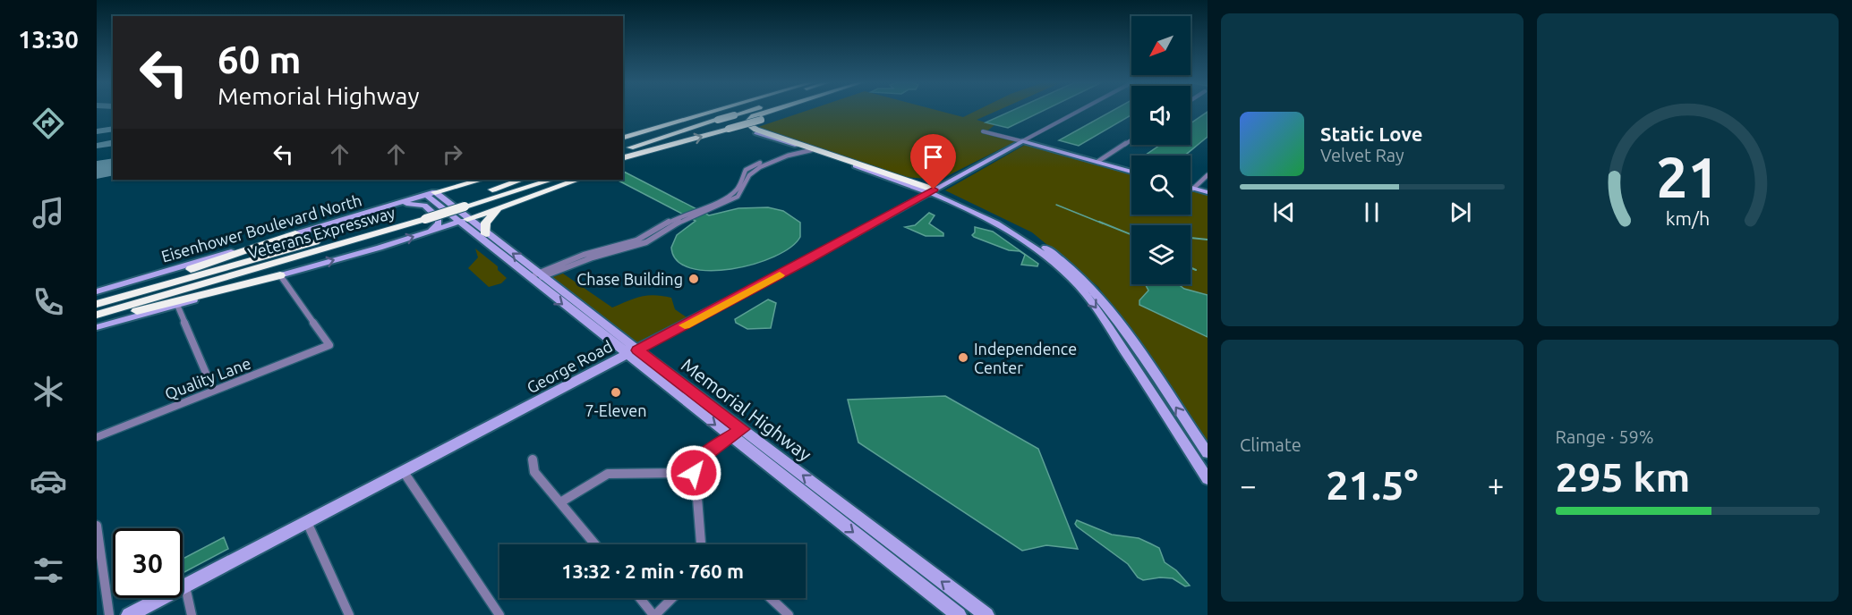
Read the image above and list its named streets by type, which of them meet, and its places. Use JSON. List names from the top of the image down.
{
  "streets": {
    "highway": ["Veterans Expressway"],
    "main road": ["Eisenhower Boulevard North", "George Road", "Memorial Highway"],
    "street": ["Quality Lane"]
  },
  "crossings": [
    ["Eisenhower Boulevard North", "Memorial Highway"],
    ["George Road", "Memorial Highway"]
  ],
  "places": ["Chase Building", "Independence Center", "7-Eleven"],
  "north": "bottom left",
  "page": {
    "tabs": "13:30",
    "turn": ["60 m", "Memorial Highway"],
    "song": ["Static Love", "Velvet Ray"],
    "tile": [
      "Climate",
      ["Range · 59%", "295 km"]
    ],
    "heat": ["−", "21.5°", "+"],
    "limit": "30",
    "trip": "13:32 · 2 min · 760 m",
    "gauge": ["21", "km/h"]
  }
}
